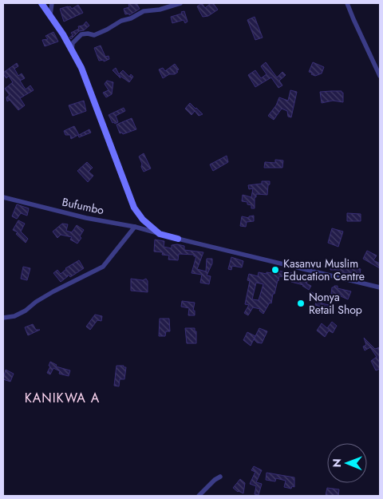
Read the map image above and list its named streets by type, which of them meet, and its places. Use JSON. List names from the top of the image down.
{
  "streets": {
    "street": ["Bufumbo"]
  },
  "districts": ["KANIKWA A"],
  "places": ["Kasanvu Muslim Education Centre", "Nonya Retail Shop"],
  "north": "left"
}
